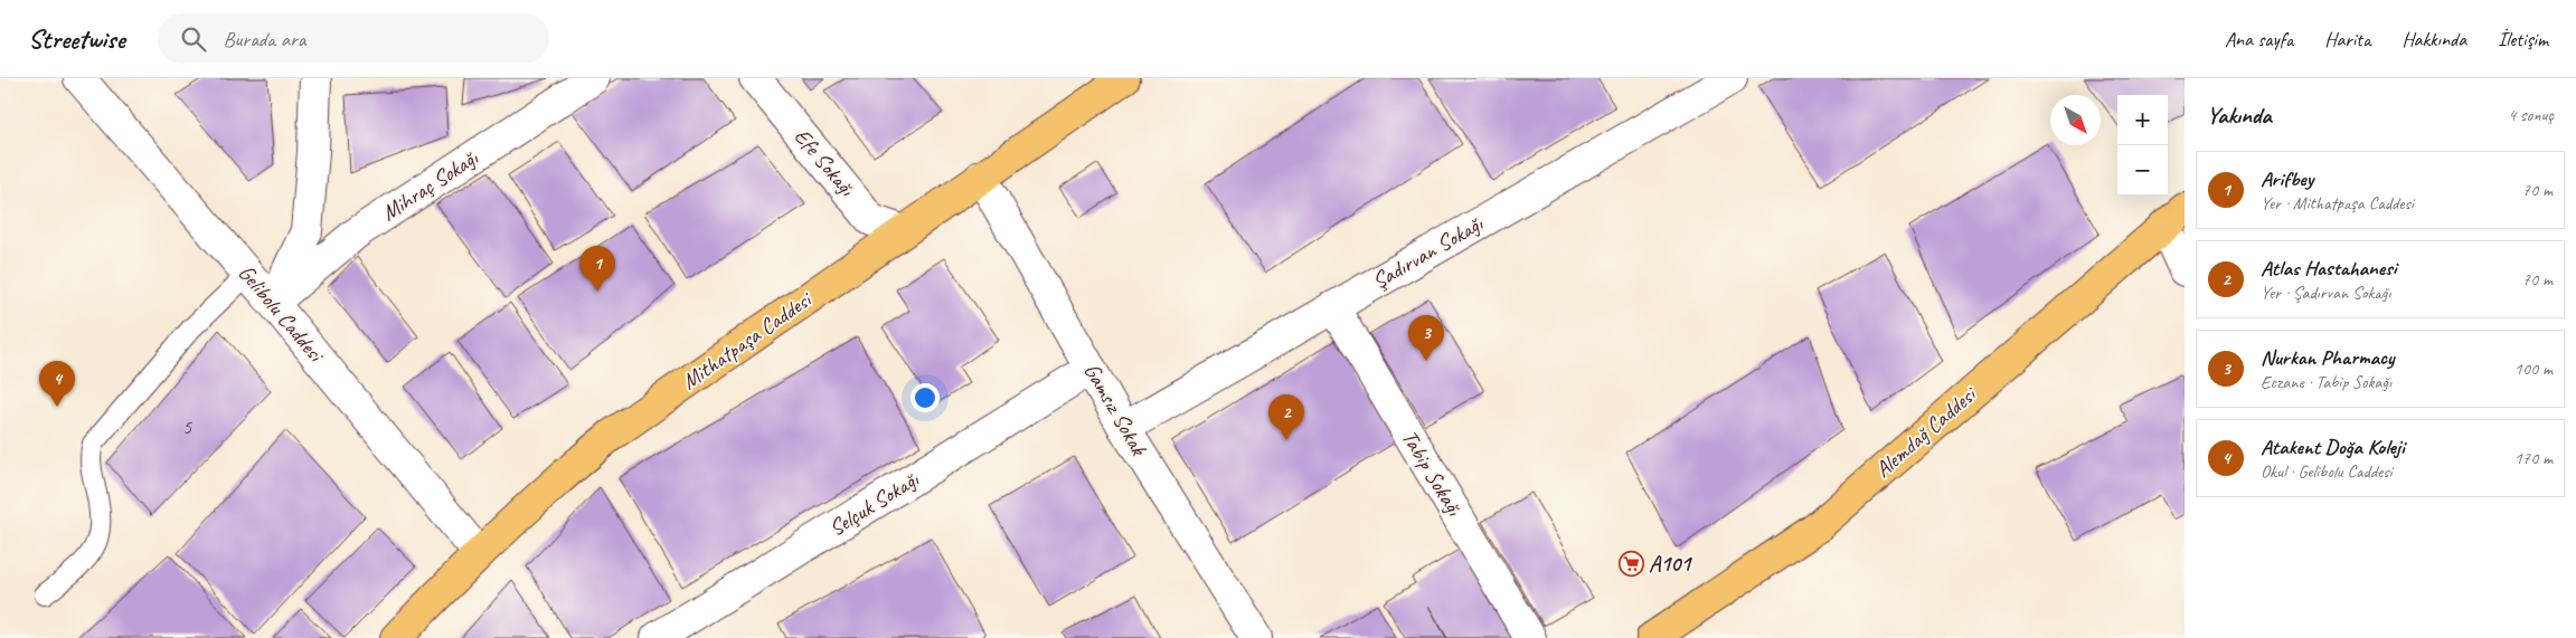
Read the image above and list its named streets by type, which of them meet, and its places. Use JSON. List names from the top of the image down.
{
  "streets": {
    "main road": ["Mithatpaşa Caddesi", "Alemdağ Caddesi"],
    "street": [
      "Efe Sokağı",
      "Mihraç Sokağı",
      "Şadırvan Sokağı",
      "Gelibolu Caddesi",
      "Gamsız Sokak",
      "Tabip Sokağı",
      "Selçuk Sokağı"
    ]
  },
  "crossings": [
    ["Efe Sokağı", "Mithatpaşa Caddesi"],
    ["Mihraç Sokağı", "Gelibolu Caddesi"],
    ["Şadırvan Sokağı", "Gamsız Sokak"],
    ["Şadırvan Sokağı", "Tabip Sokağı"],
    ["Gelibolu Caddesi", "Mithatpaşa Caddesi"],
    ["Mithatpaşa Caddesi", "Gamsız Sokak"],
    ["Gamsız Sokak", "Selçuk Sokağı"]
  ],
  "places": {
    "supermarket": ["A101"]
  },
  "house_numbers": ["5"],
  "north": "bottom right",
  "page": {
    "header": "Streetwise",
    "search": "Burada ara",
    "nav": [
      "Ana sayfa",
      "Harita",
      "Hakkında",
      "İletişim"
    ],
    "heading": ["Yakında", "4 sonuç"],
    "map_buttons": ["+", "−"],
    "list": [
      {
        "mark": "1",
        "name": "Arifbey",
        "note": "Yer · Mithatpaşa Caddesi",
        "value": "70 m"
      },
      {
        "mark": "2",
        "name": "Atlas Hastahanesi",
        "note": "Yer · Şadırvan Sokağı",
        "value": "70 m"
      },
      {
        "mark": "3",
        "name": "Nurkan Pharmacy",
        "note": "Eczane · Tabip Sokağı",
        "value": "100 m"
      },
      {
        "mark": "4",
        "name": "Atakent Doğa Koleji",
        "note": "Okul · Gelibolu Caddesi",
        "value": "170 m"
      }
    ],
    "pins": [
      "1",
      "3",
      "4",
      "2"
    ]
  }
}
